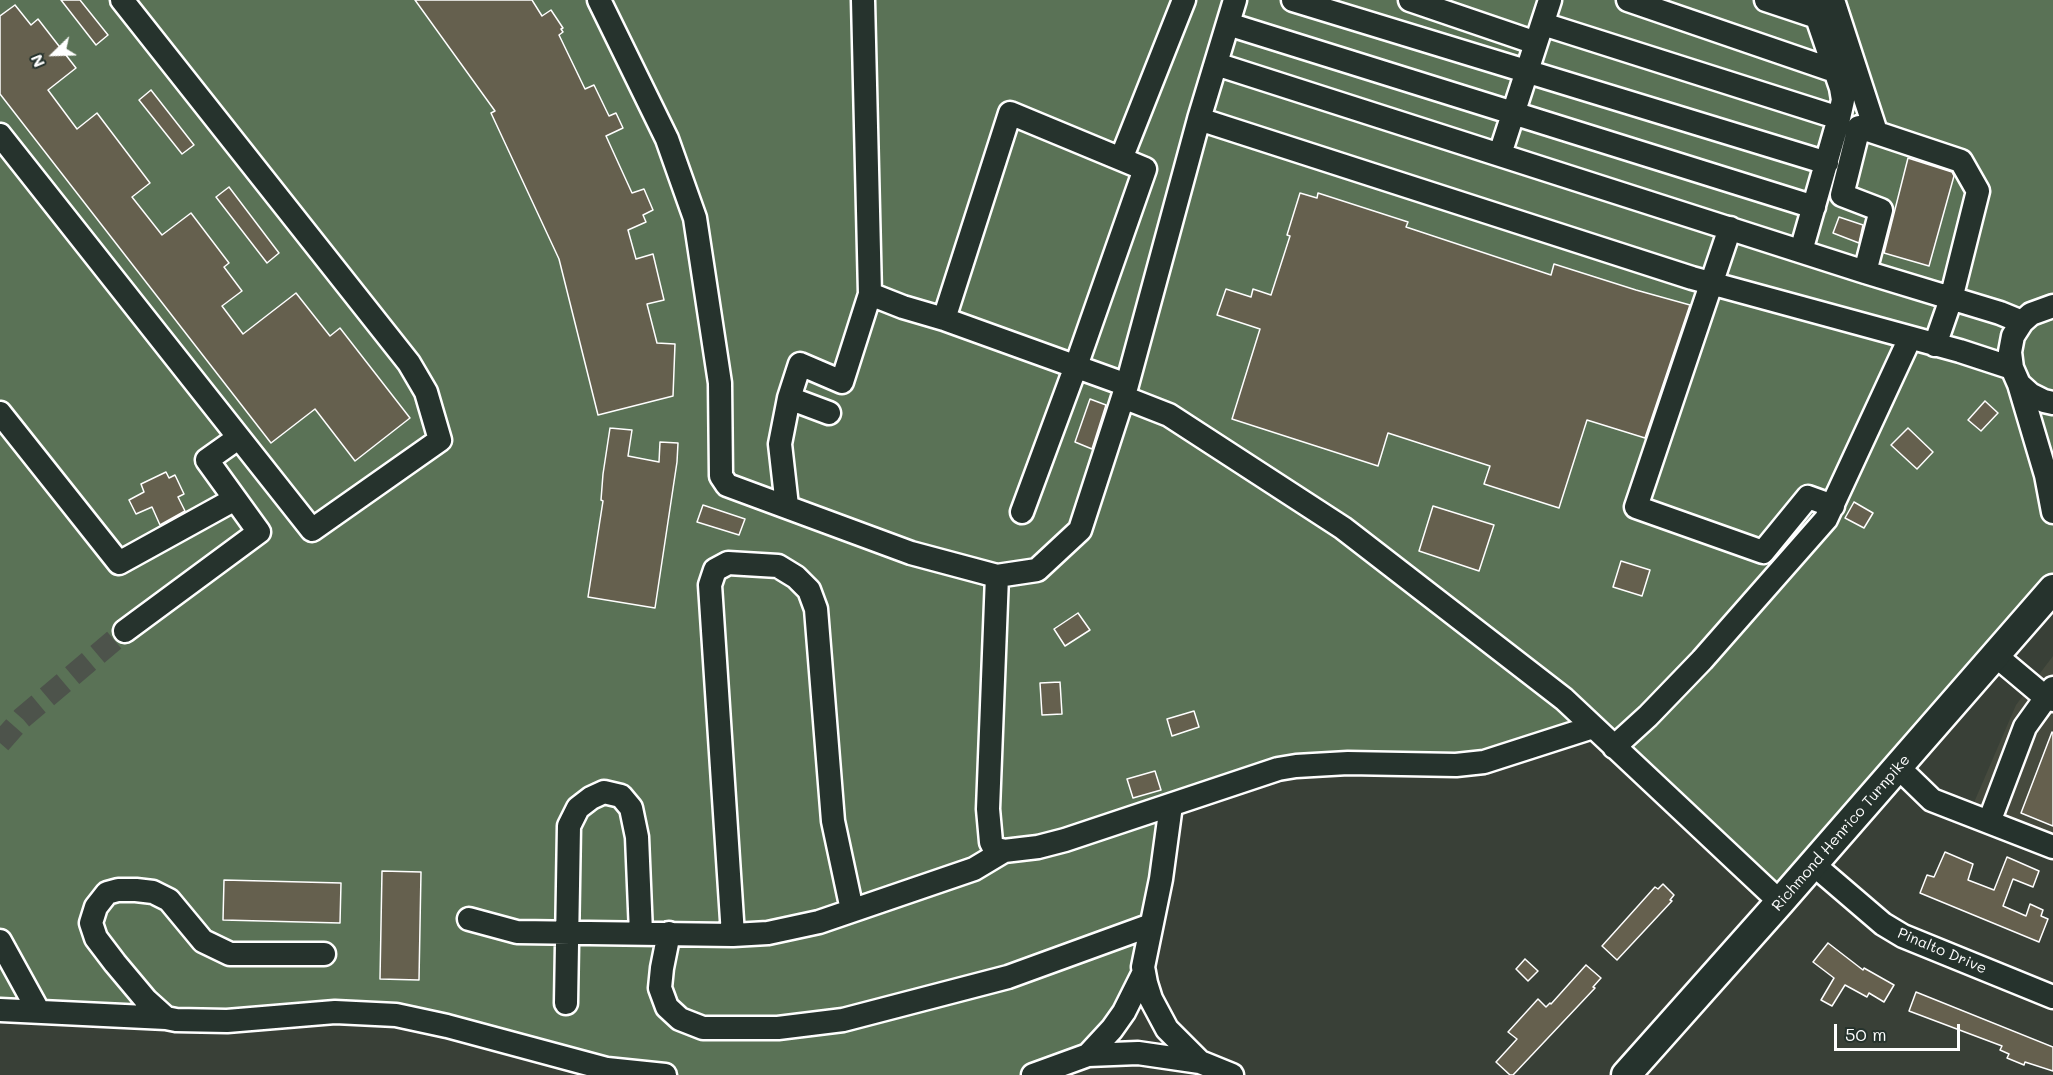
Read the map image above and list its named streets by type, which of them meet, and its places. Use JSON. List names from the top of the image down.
{
  "streets": {
    "main road": ["Richmond Henrico Turnpike"],
    "street": ["Pinalto Drive"]
  },
  "crossings": [
    ["Richmond Henrico Turnpike", "Pinalto Drive"]
  ],
  "scale_bar": "50 m",
  "north": "bottom left"
}
